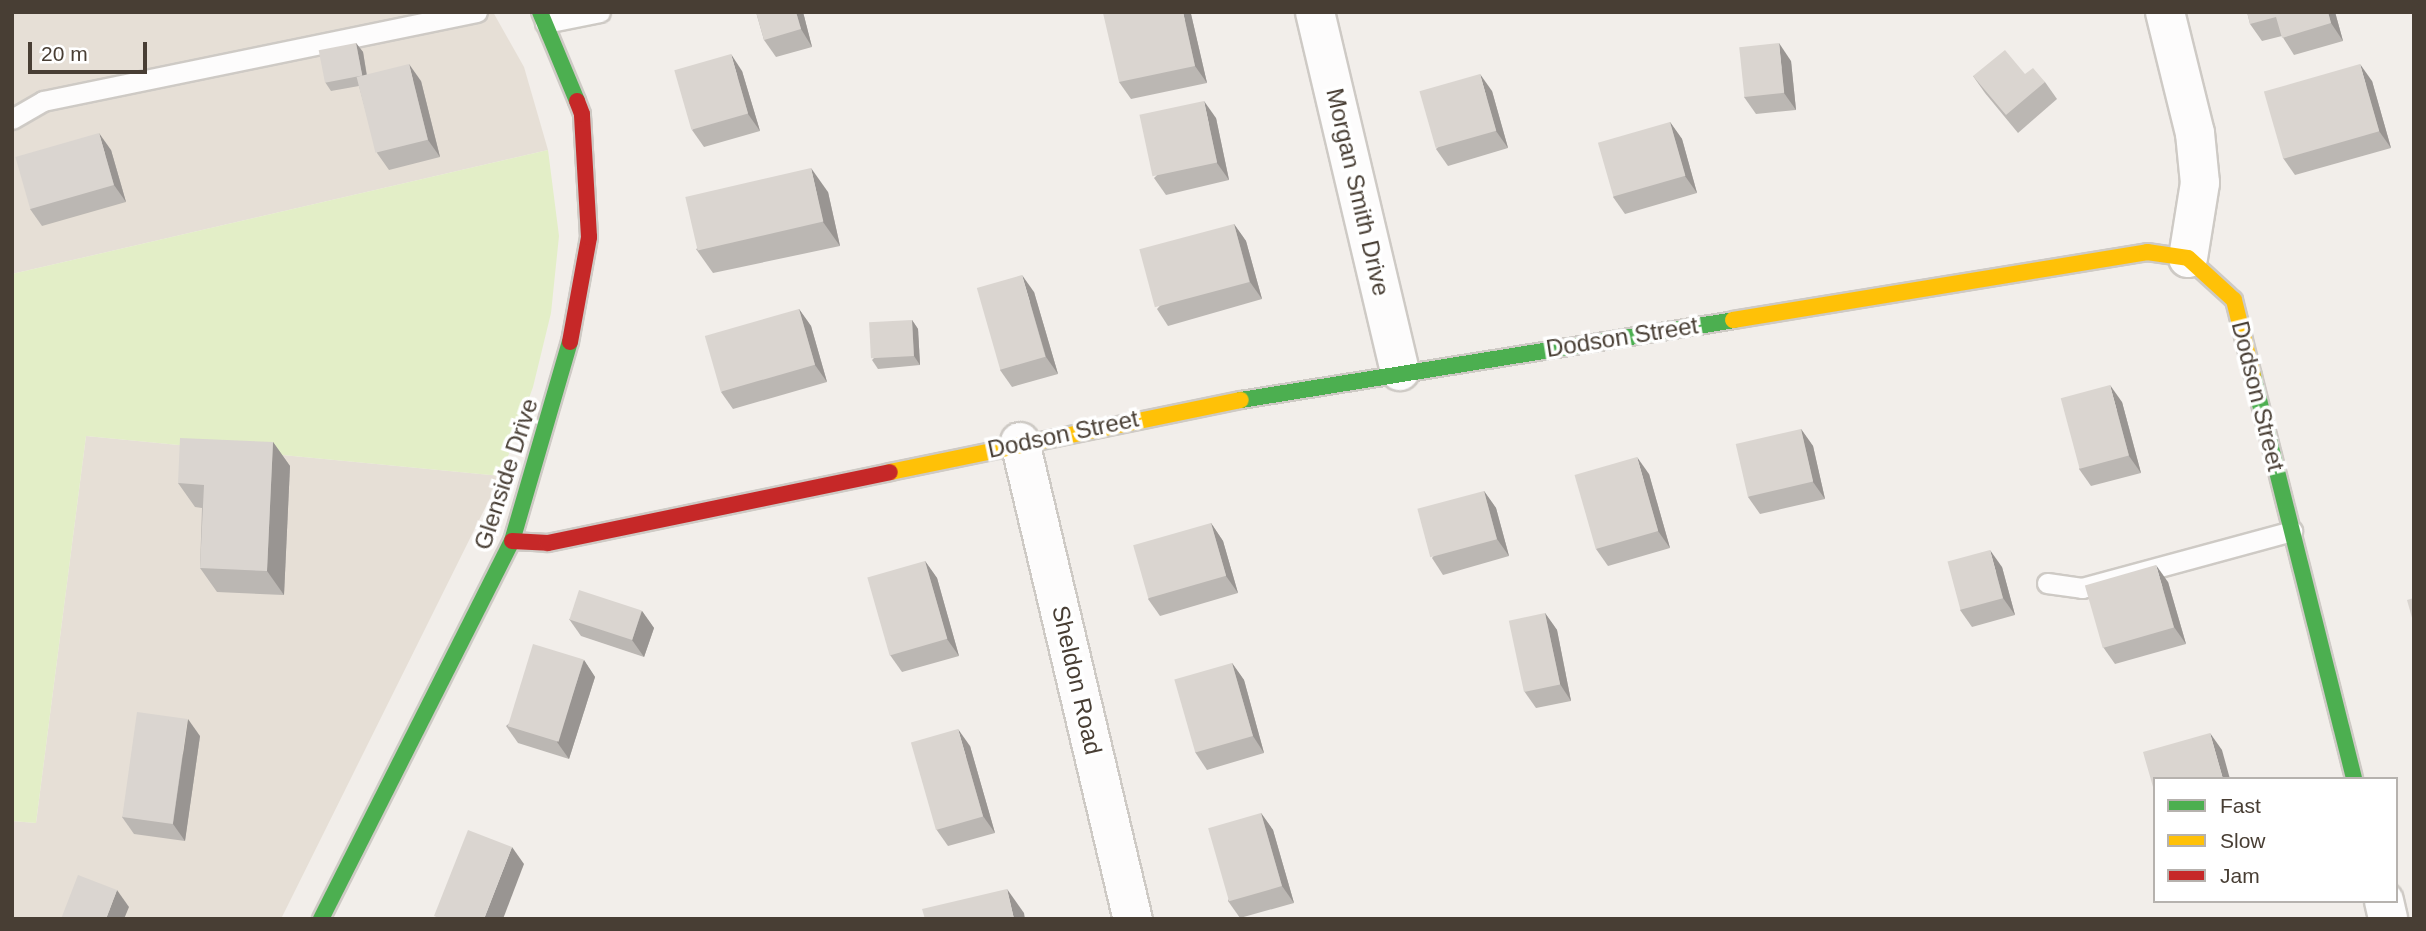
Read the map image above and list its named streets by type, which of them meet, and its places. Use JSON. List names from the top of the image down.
{
  "streets": {
    "street": [
      "Morgan Smith Drive",
      "Dodson Street",
      "Glenside Drive",
      "Sheldon Road"
    ]
  },
  "crossings": [
    ["Morgan Smith Drive", "Dodson Street"],
    ["Dodson Street", "Glenside Drive"],
    ["Dodson Street", "Sheldon Road"]
  ],
  "legend": ["Fast", "Slow", "Jam"],
  "scale_bar": "20 m"
}
